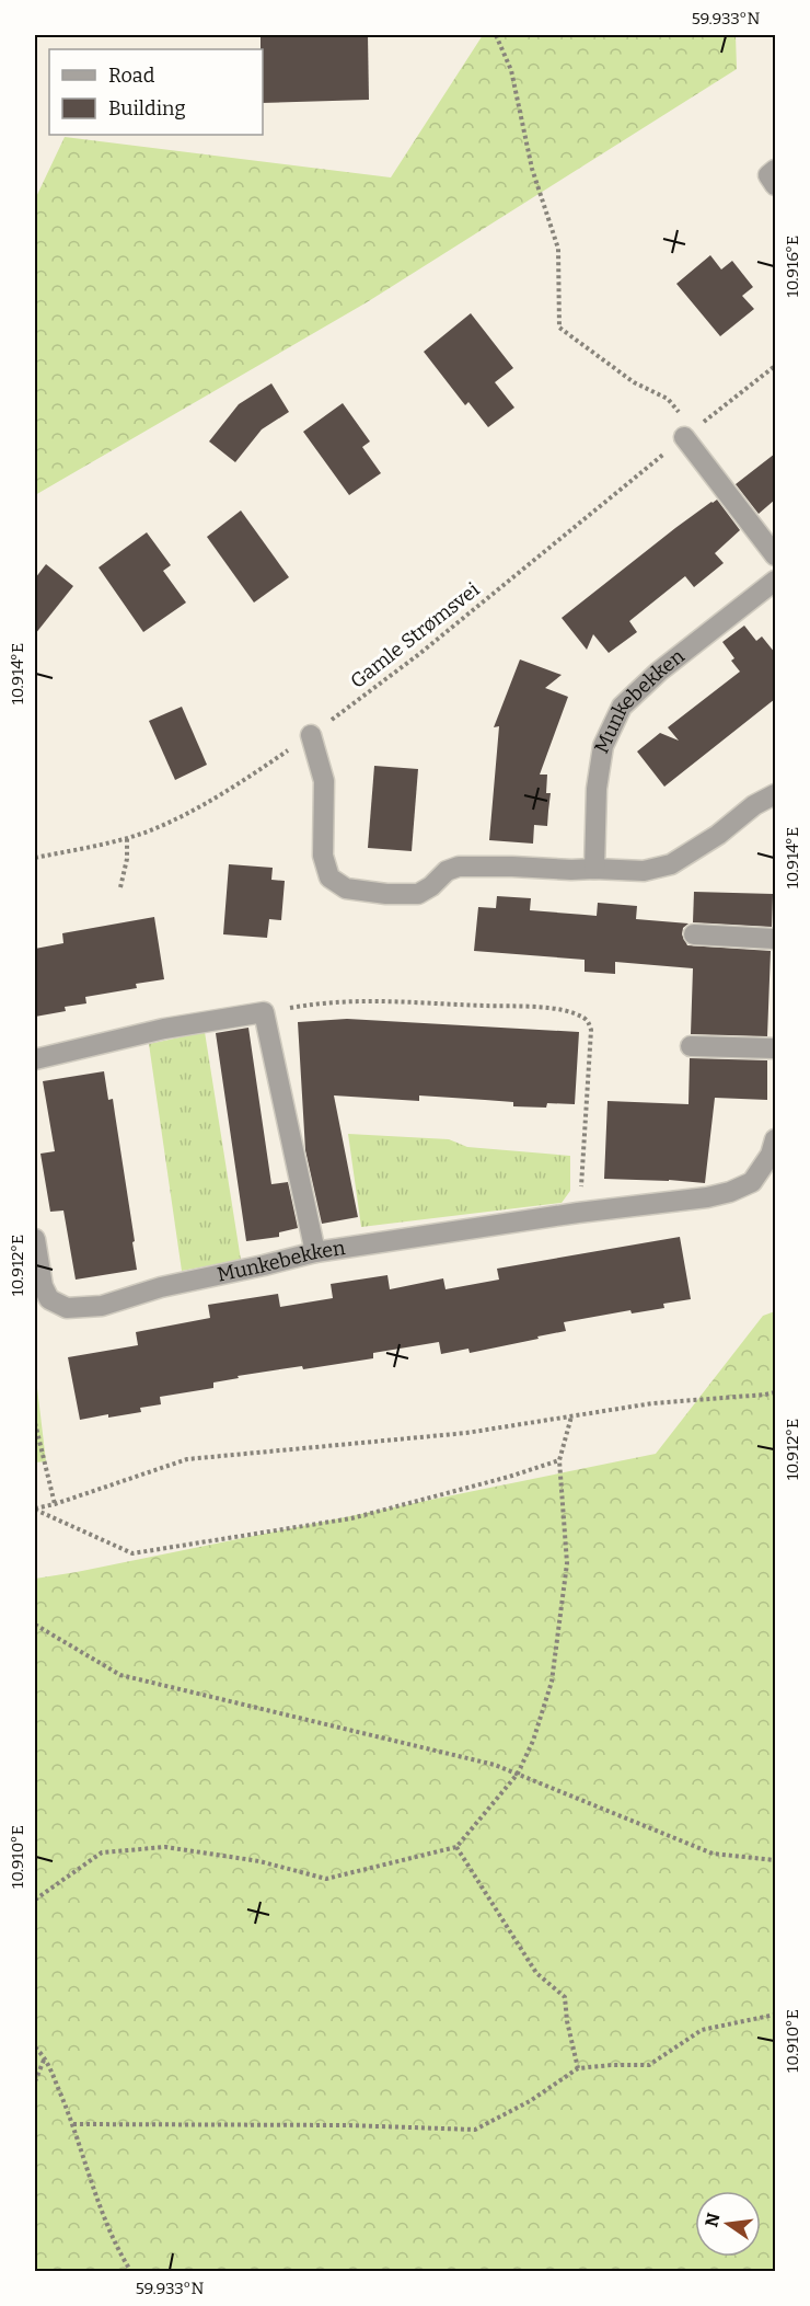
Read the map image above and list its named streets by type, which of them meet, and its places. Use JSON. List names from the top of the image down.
{
  "streets": {
    "lane": ["Munkebekken"],
    "path": ["Gamle Strømsvei"]
  },
  "legend": ["Road", "Building"],
  "north": "left",
  "coordinates": [
    "59.933°N",
    "10.916°E",
    "10.914°E",
    "10.912°E",
    "10.910°E"
  ]
}
